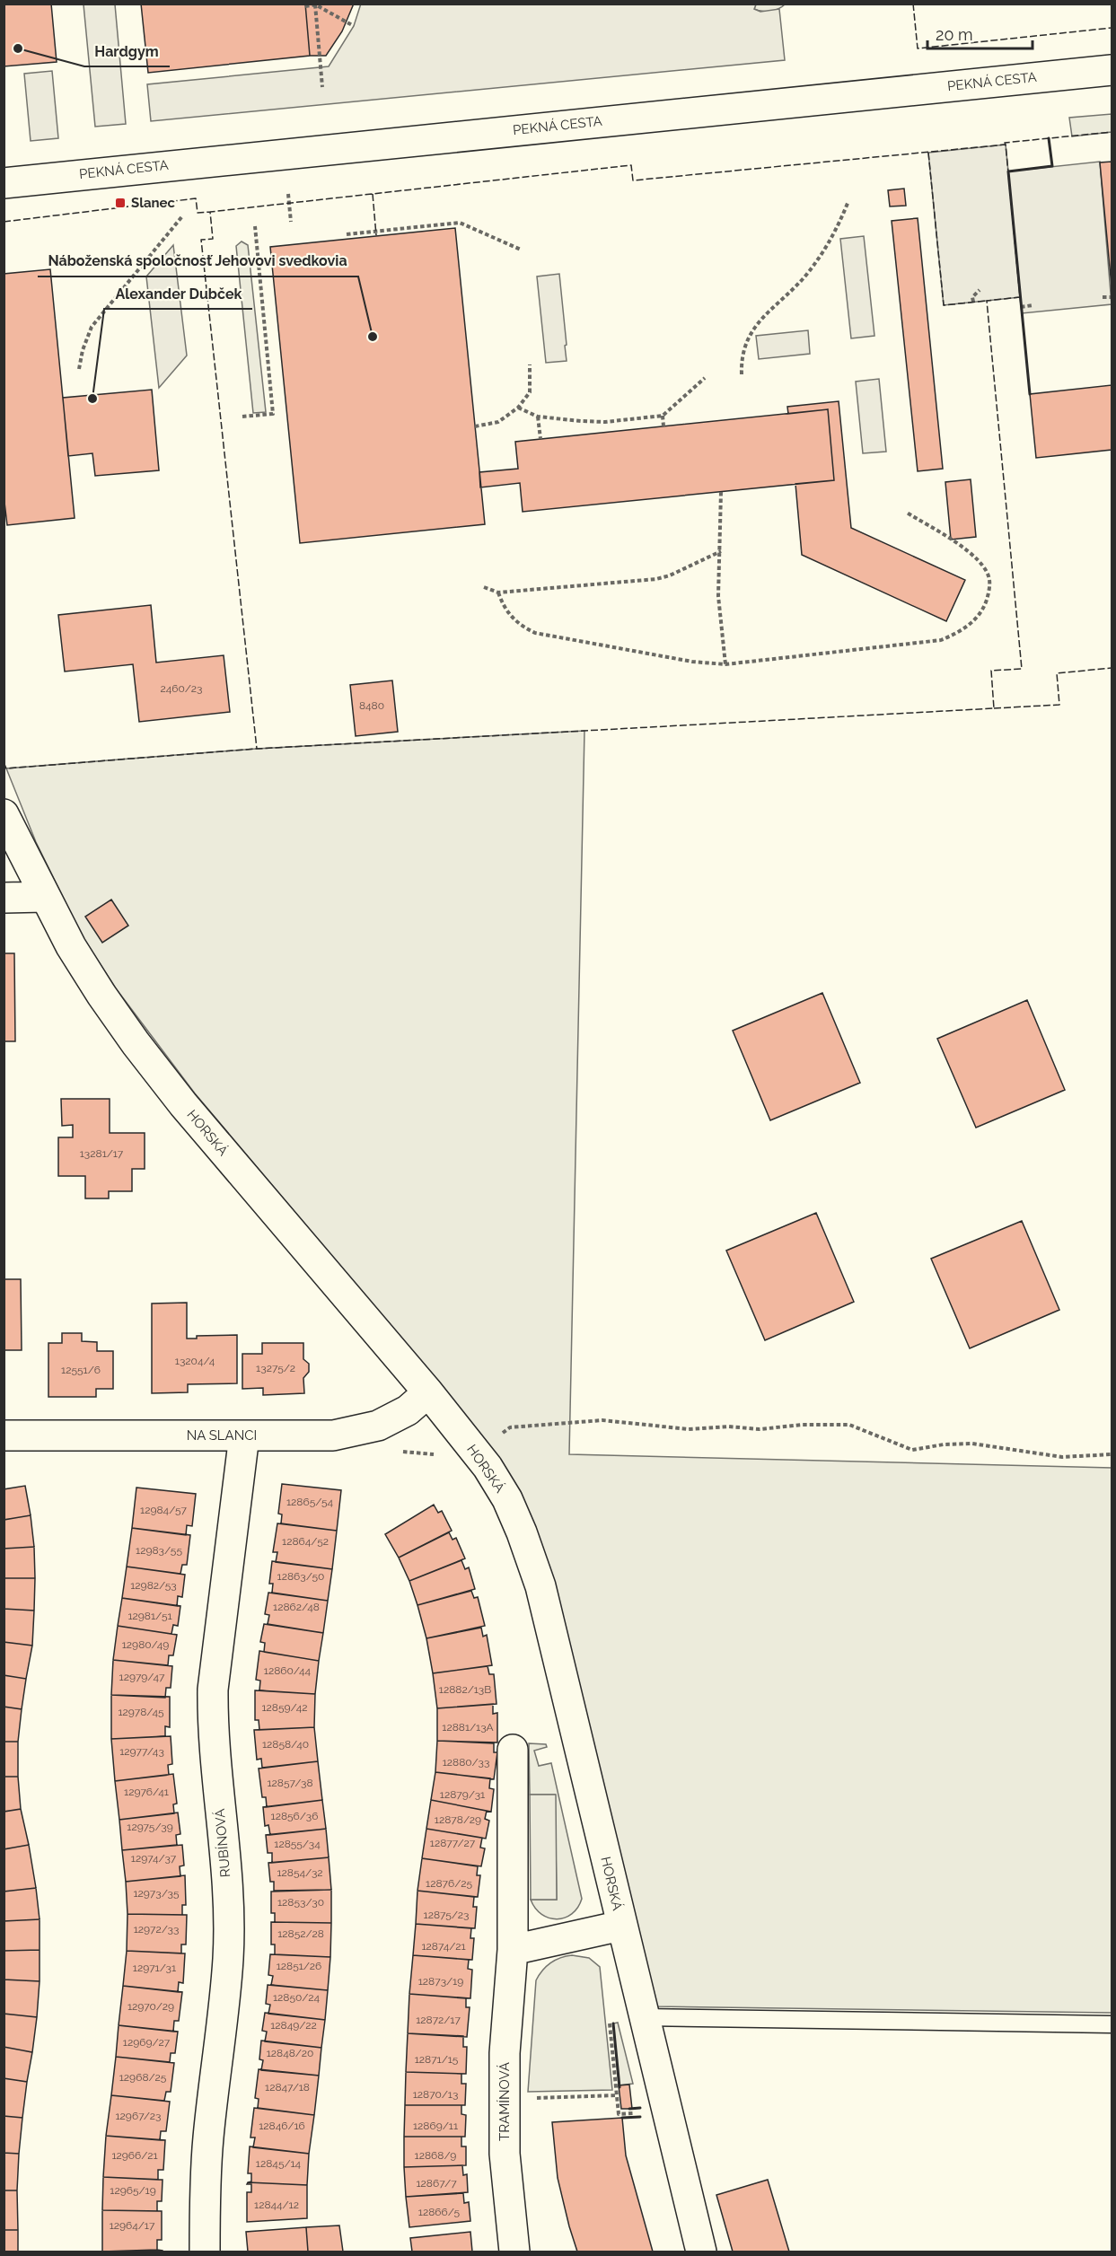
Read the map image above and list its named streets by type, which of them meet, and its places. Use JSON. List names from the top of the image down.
{
  "streets": {
    "street": [
      "PEKNÁ CESTA",
      "HORSKÁ",
      "NA SLANCI",
      "RUBÍNOVÁ",
      "TRAMÍNOVÁ"
    ]
  },
  "crossings": [
    ["HORSKÁ", "NA SLANCI"],
    ["NA SLANCI", "RUBÍNOVÁ"]
  ],
  "places": {
    "other": ["Hardgym", "Náboženská spoločnosť Jehovovi svedkovia", "Alexander Dubček"],
    "transit": ["Slanec"]
  },
  "house_numbers": [
    "2460/23",
    "8480",
    "13281/17",
    "13204/4",
    "13275/2",
    "12551/6",
    "12865/54",
    "12984/57",
    "12864/52",
    "12983/55",
    "12863/50",
    "12982/53",
    "12862/48",
    "12981/51",
    "12980/49",
    "12860/44",
    "12979/47",
    "12882/13B",
    "12859/42",
    "12978/45",
    "12881/13A",
    "12858/40",
    "12977/43",
    "12880/33",
    "12857/38",
    "12976/41",
    "12879/31",
    "12856/36",
    "12878/29",
    "12975/39",
    "12877/27",
    "12855/34",
    "12974/37",
    "12854/32",
    "12876/25",
    "12973/35",
    "12853/30",
    "12875/23",
    "12972/33",
    "12852/28",
    "12874/21",
    "12851/26",
    "12971/31",
    "12873/19",
    "12850/24",
    "12970/29",
    "12872/17",
    "12849/22",
    "12969/27",
    "12848/20",
    "12871/15",
    "12968/25",
    "12847/18",
    "12870/13",
    "12967/23",
    "12846/16",
    "12869/11",
    "12966/21",
    "12868/9",
    "12845/14",
    "12867/7",
    "12965/19",
    "12844/12",
    "12866/5",
    "12964/17"
  ],
  "scale_bar": "20 m"
}
